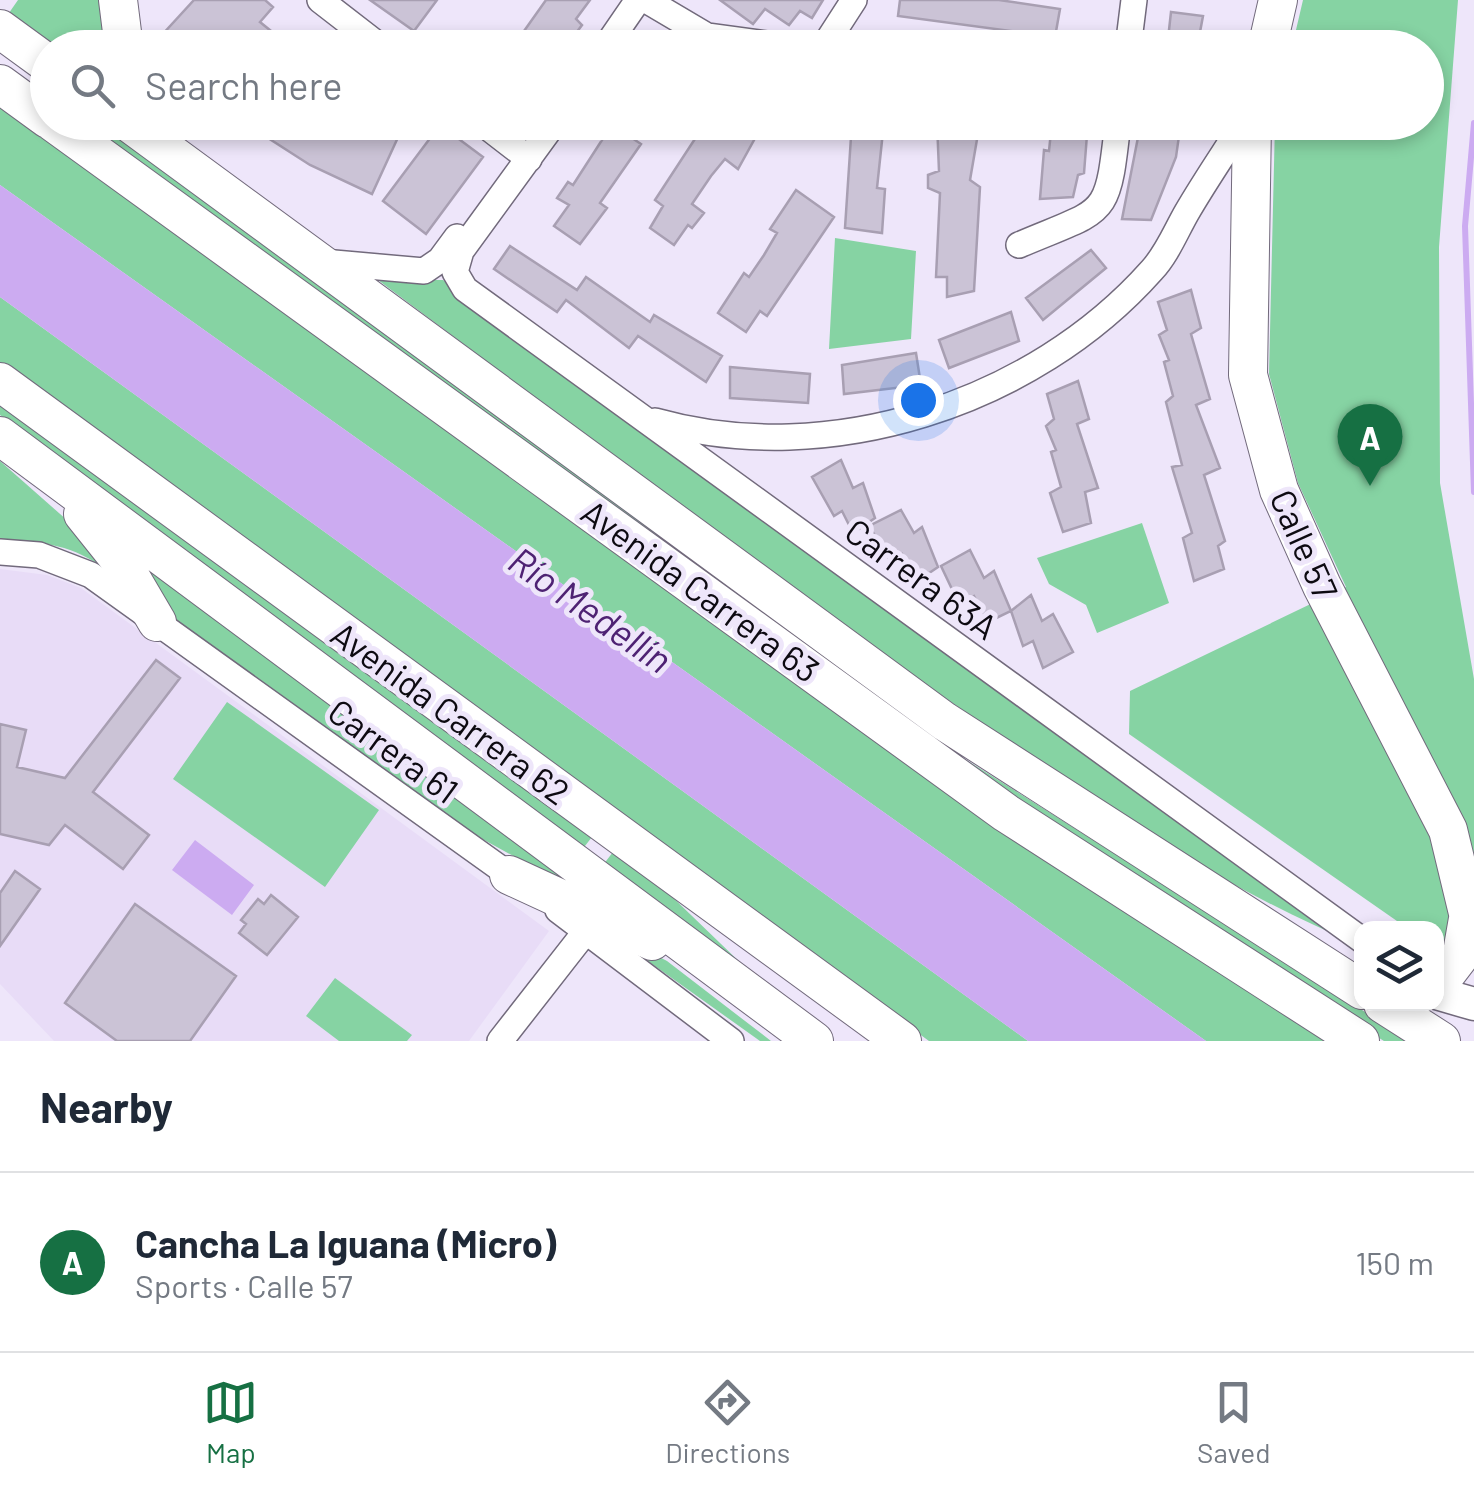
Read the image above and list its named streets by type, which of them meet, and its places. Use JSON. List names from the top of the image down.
{
  "streets": {
    "highway": ["Calle 57", "Avenida Carrera 63", "Avenida Carrera 62"],
    "street": ["Carrera 63A", "Carrera 61"]
  },
  "water": ["Río Medellín"],
  "page": {
    "search": "Search here",
    "pins": "A",
    "heading": "Nearby",
    "list": [
      {
        "mark": "A",
        "name": "Cancha La Iguana (Micro)",
        "note": "Sports · Calle 57",
        "value": "150 m"
      }
    ],
    "nav": ["Map", "Directions", "Saved"]
  }
}
